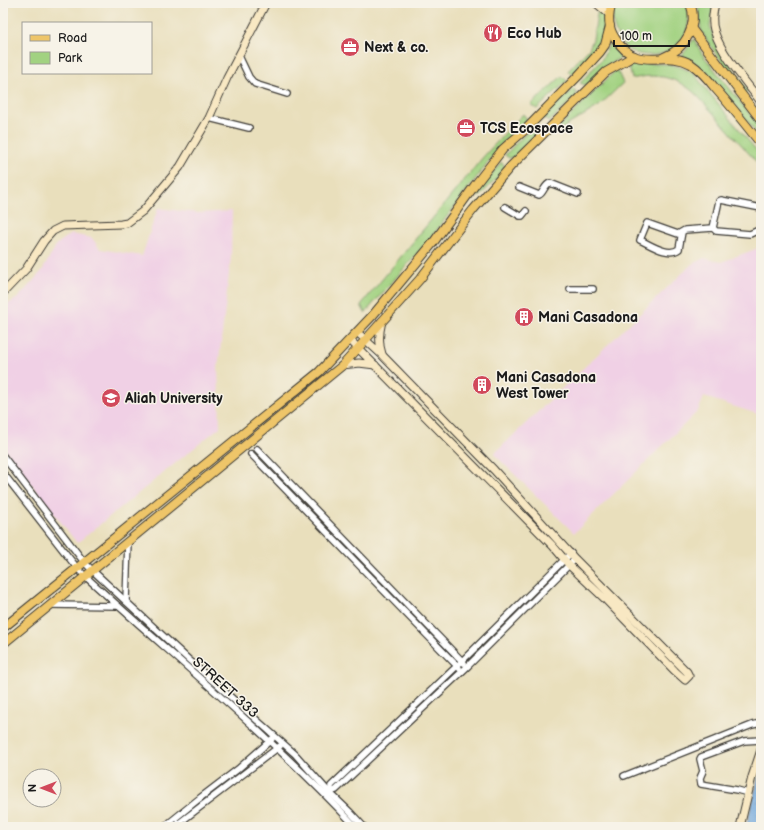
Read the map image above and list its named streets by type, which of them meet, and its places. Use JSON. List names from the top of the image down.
{
  "streets": {
    "street": ["STREET 333"]
  },
  "places": {
    "restaurant": ["Eco Hub"],
    "office": ["Next & co.", "TCS Ecospace"],
    "building": ["Mani Casadona", "Mani Casadona West Tower"],
    "school or university": ["Aliah University"]
  },
  "legend": ["Road", "Park"],
  "scale_bar": "100 m",
  "north": "left"
}
